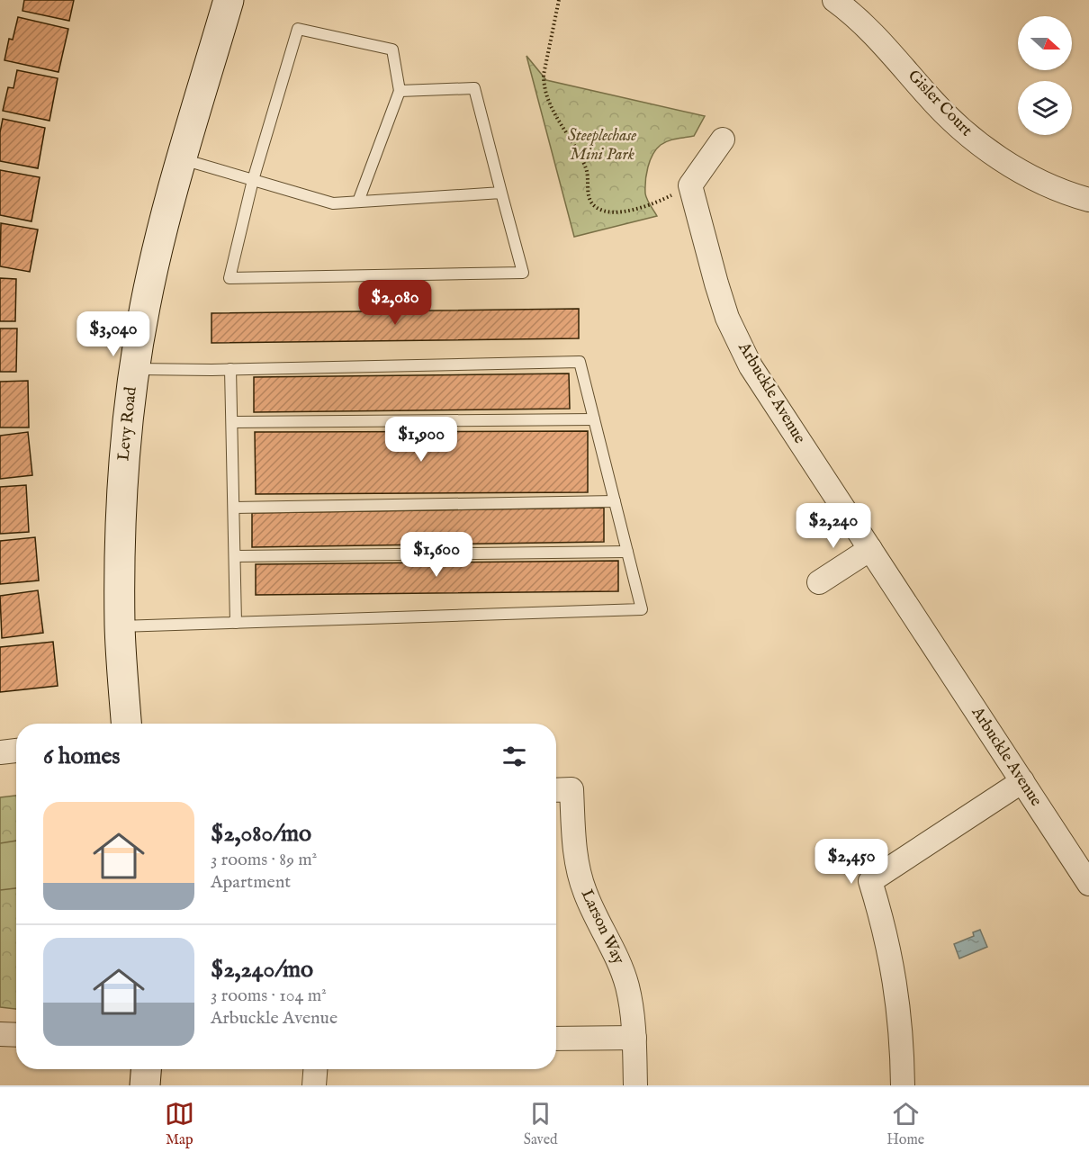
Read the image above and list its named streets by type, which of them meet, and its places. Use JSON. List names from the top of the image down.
{
  "streets": {
    "street": [
      "Gisler Court",
      "Arbuckle Avenue",
      "Levy Road",
      "Larson Way"
    ]
  },
  "parks": ["Steeplechase Mini Park"],
  "north": "right",
  "page": {
    "price": [
      "$2,080",
      "$3,040",
      "$1,900",
      "$2,240",
      "$1,600",
      "$2,450"
    ],
    "heading": "6 homes",
    "list": [
      {
        "name": "$2,080/mo",
        "note": "3 rooms · 89 m² · Apartment"
      },
      {
        "name": "$2,240/mo",
        "note": "3 rooms · 104 m² · Arbuckle Avenue"
      }
    ],
    "tabs": ["Map", "Saved", "Home"]
  }
}
